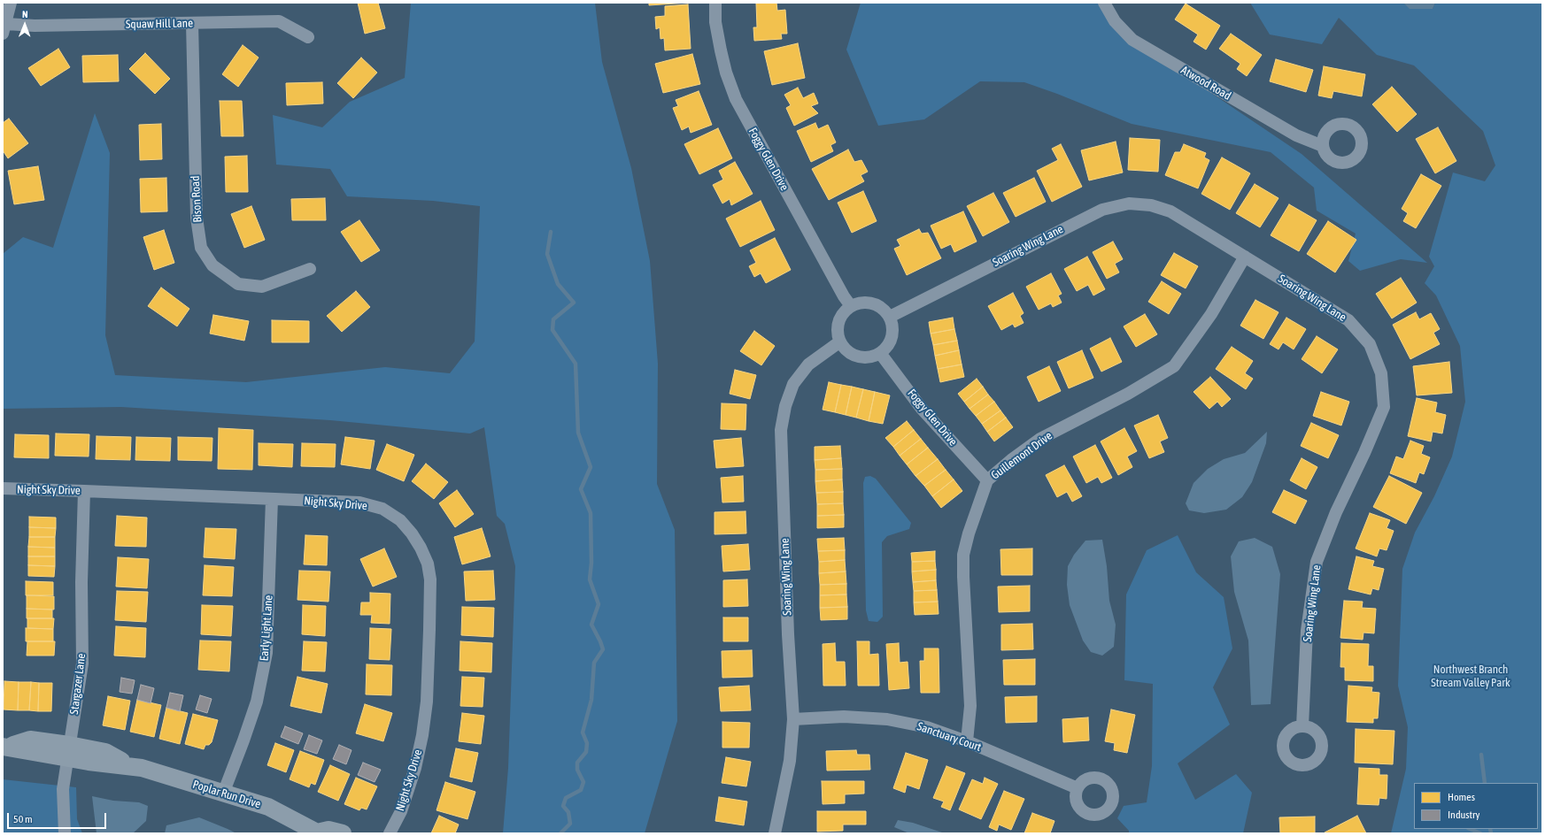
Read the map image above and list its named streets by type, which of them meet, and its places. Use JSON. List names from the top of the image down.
{
  "streets": {
    "street": [
      "Squaw Hill Lane",
      "Atwood Road",
      "Foggy Glen Drive",
      "Bison Road",
      "Soaring Wing Lane",
      "Guillemont Drive",
      "Night Sky Drive",
      "Early Light Lane",
      "Stargazer Lane",
      "Sanctuary Court",
      "Poplar Run Drive"
    ]
  },
  "crossings": [
    ["Squaw Hill Lane", "Bison Road"],
    ["Foggy Glen Drive", "Soaring Wing Lane"],
    ["Foggy Glen Drive", "Guillemont Drive"],
    ["Soaring Wing Lane", "Guillemont Drive"],
    ["Soaring Wing Lane", "Sanctuary Court"],
    ["Guillemont Drive", "Sanctuary Court"],
    ["Night Sky Drive", "Early Light Lane"],
    ["Night Sky Drive", "Stargazer Lane"],
    ["Early Light Lane", "Poplar Run Drive"],
    ["Stargazer Lane", "Poplar Run Drive"]
  ],
  "parks": ["Northwest Branch Stream Valley Park"],
  "legend": ["Homes", "Industry"],
  "scale_bar": "50 m",
  "north": "top"
}
